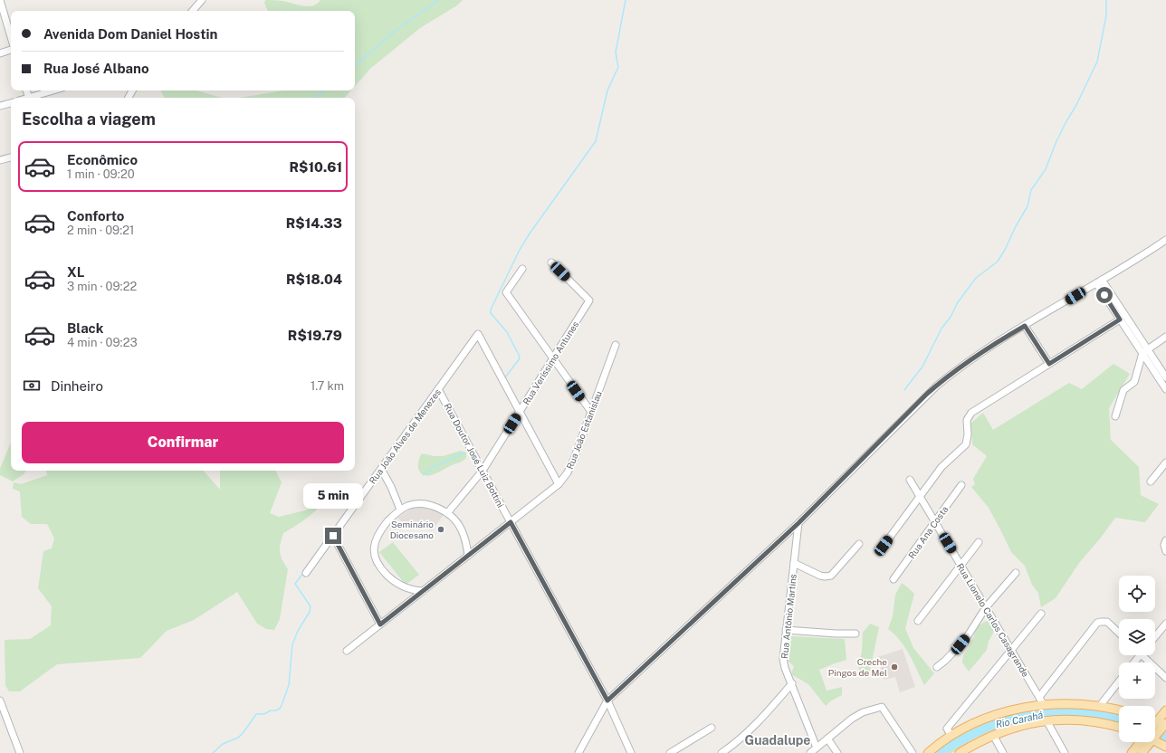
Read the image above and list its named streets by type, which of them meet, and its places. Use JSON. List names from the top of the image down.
{
  "streets": {
    "street": [
      "Rua Veríssimo Antunes",
      "Rua João Estanislau",
      "Rua João Alves de Menezes",
      "Rua Doutor José Luiz Bottini",
      "Rua Ana Costa",
      "Rua Antônio Martins",
      "Rua Lionelo Carlos Casagrande"
    ]
  },
  "crossings": [
    ["Rua Veríssimo Antunes", "Rua João Estanislau"],
    ["Rua Veríssimo Antunes", "Rua João Alves de Menezes"],
    ["Rua Veríssimo Antunes", "Rua Doutor José Luiz Bottini"],
    ["Rua João Estanislau", "Rua Doutor José Luiz Bottini"],
    ["Rua João Alves de Menezes", "Rua Doutor José Luiz Bottini"],
    ["Rua Ana Costa", "Rua Lionelo Carlos Casagrande"]
  ],
  "districts": ["Guadalupe"],
  "water": ["Rio Carahá"],
  "places": ["Seminário Diocesano", "Creche Pingos de Mel"],
  "page": {
    "banner": ["Avenida Dom Daniel Hostin", "Rua José Albano"],
    "heading": "Escolha a viagem",
    "list": [
      {
        "name": "Econômico",
        "note": "1 min · 09:20",
        "value": "R$10.61"
      },
      {
        "name": "Conforto",
        "note": "2 min · 09:21",
        "value": "R$14.33"
      },
      {
        "name": "XL",
        "note": "3 min · 09:22",
        "value": "R$18.04"
      },
      {
        "name": "Black",
        "note": "4 min · 09:23",
        "value": "R$19.79"
      }
    ],
    "pay": ["Dinheiro", "1.7 km"],
    "buttons": "Confirmar",
    "bubble": "5 min",
    "map_buttons": ["+", "−"]
  }
}
